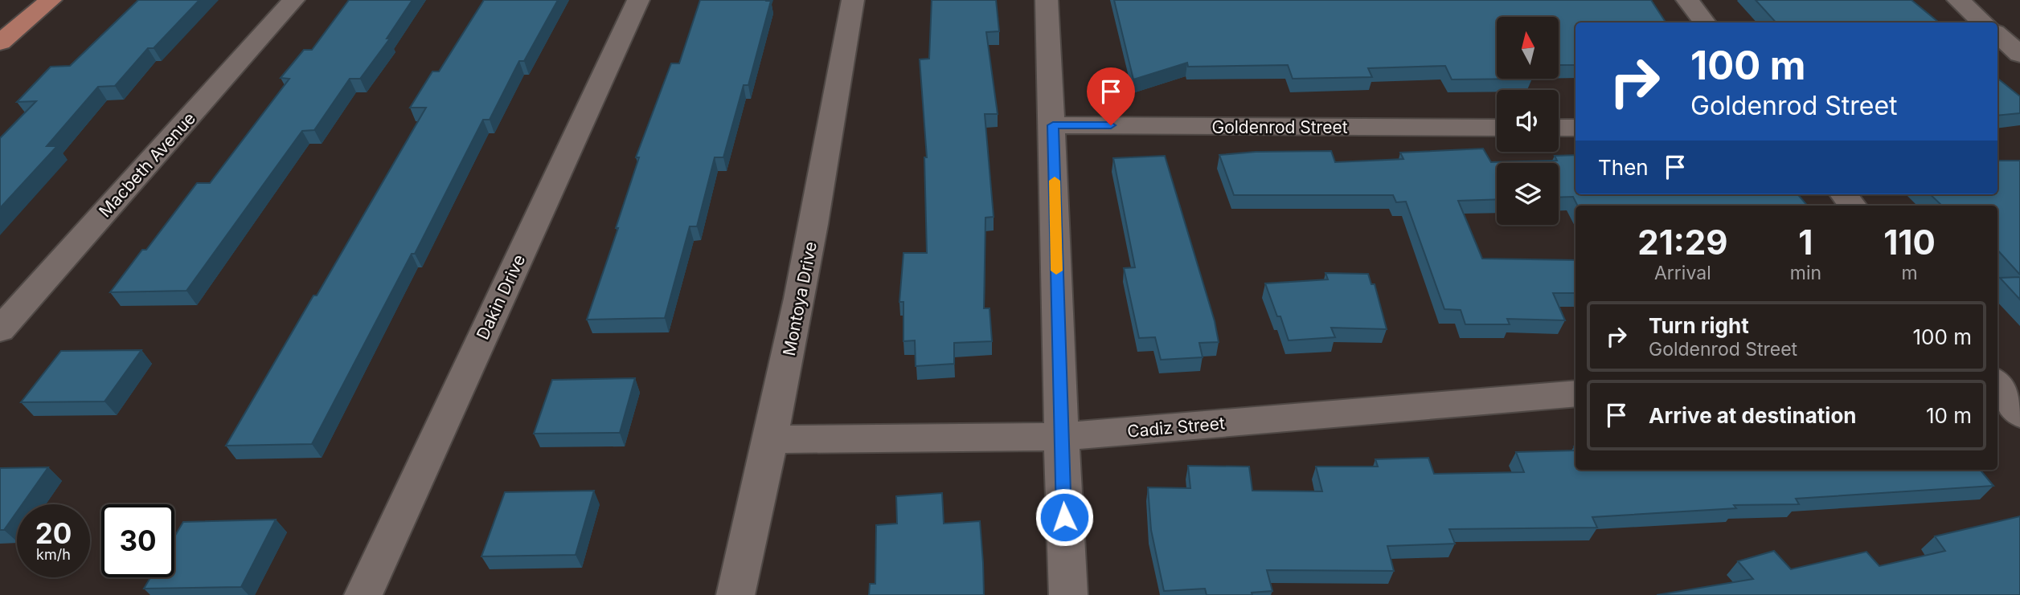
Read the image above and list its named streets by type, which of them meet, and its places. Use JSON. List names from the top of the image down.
{
  "streets": {
    "street": [
      "Goldenrod Street",
      "Macbeth Avenue",
      "Dakin Drive",
      "Montoya Drive",
      "Cadiz Street"
    ]
  },
  "crossings": [
    ["Montoya Drive", "Cadiz Street"]
  ],
  "north": "top",
  "page": {
    "turn": ["100 m", "Goldenrod Street"],
    "then": "Then",
    "eta": [
      "21:29",
      "Arrival",
      "1",
      "min",
      "110",
      "m"
    ],
    "list": [
      {
        "name": "Turn right",
        "note": "Goldenrod Street",
        "value": "100 m"
      },
      {
        "name": "Arrive at destination",
        "value": "10 m"
      }
    ],
    "speed": "20 km/h",
    "limit": "30"
  }
}
